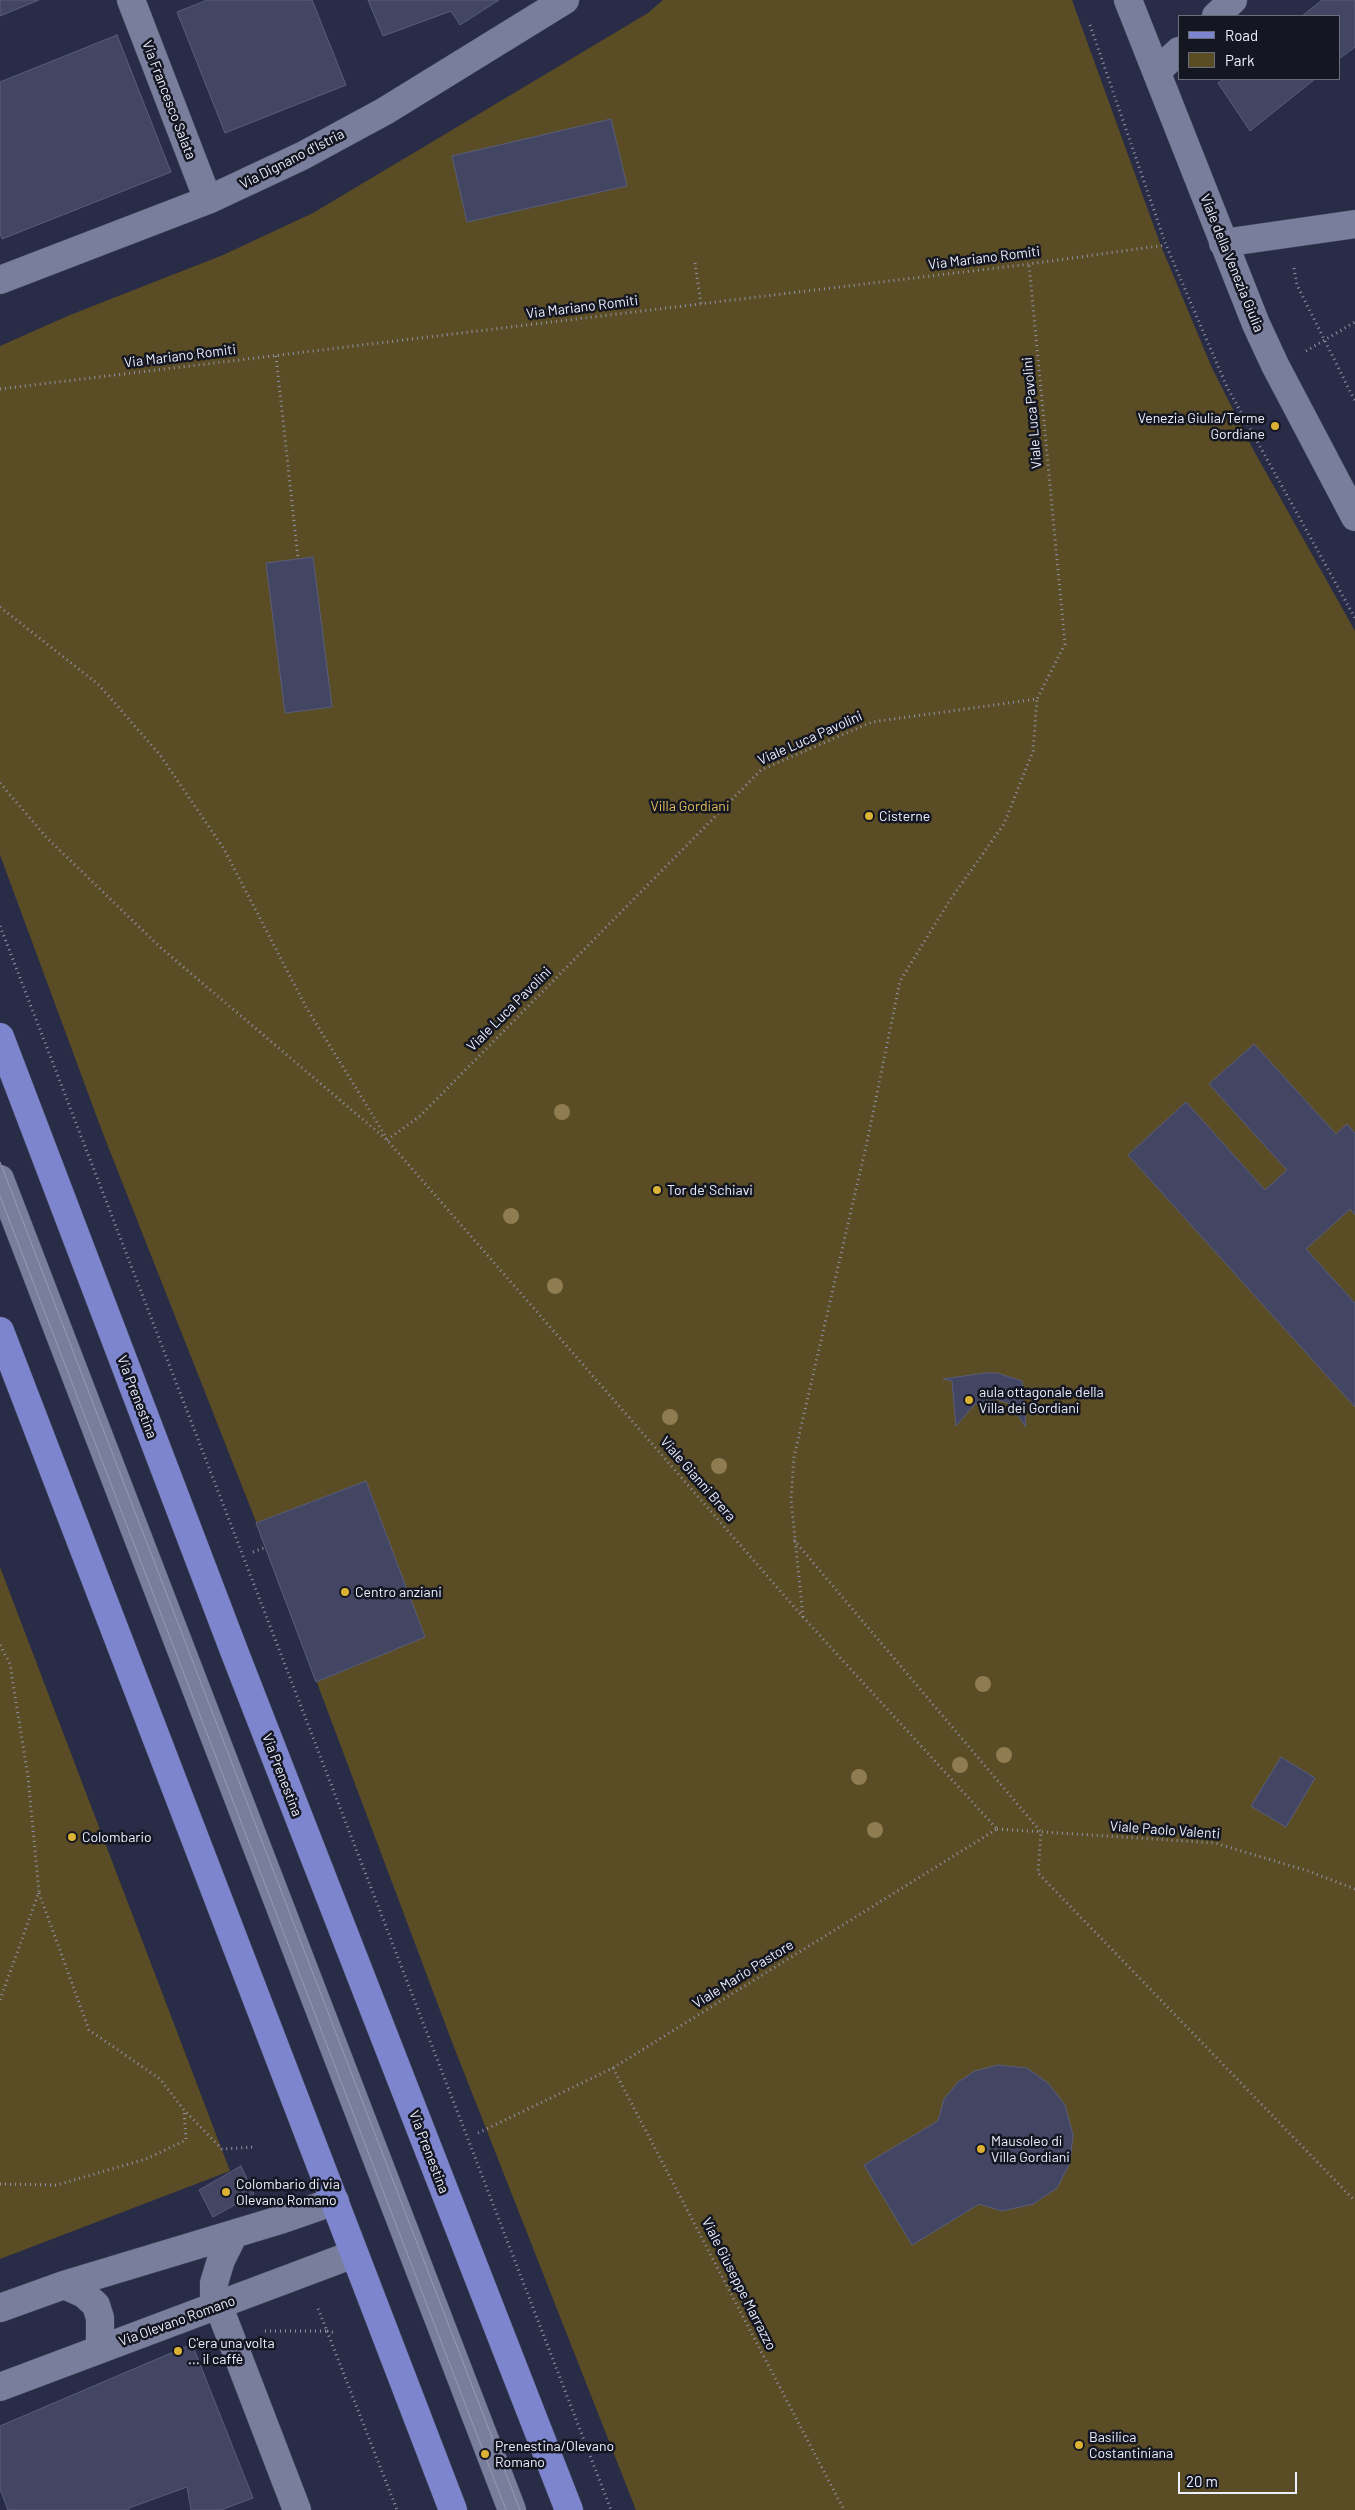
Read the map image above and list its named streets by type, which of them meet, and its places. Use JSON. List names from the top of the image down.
{
  "streets": {
    "main road": ["Via Prenestina"],
    "street": [
      "Via Francesco Salata",
      "Via Dignano d'Istria",
      "Viale della Venezia Giulia",
      "Via Olevano Romano"
    ],
    "path": [
      "Via Mariano Romiti",
      "Viale Luca Pavolini",
      "Viale Gianni Brera",
      "Viale Paolo Valenti",
      "Viale Mario Pastore",
      "Viale Giuseppe Marrazzo"
    ]
  },
  "crossings": [
    ["Via Francesco Salata", "Via Dignano d'Istria"],
    ["Via Mariano Romiti", "Viale Luca Pavolini"],
    ["Viale Luca Pavolini", "Viale Gianni Brera"],
    ["Viale Gianni Brera", "Viale Paolo Valenti"],
    ["Viale Gianni Brera", "Viale Mario Pastore"],
    ["Viale Paolo Valenti", "Viale Mario Pastore"],
    ["Viale Mario Pastore", "Viale Giuseppe Marrazzo"]
  ],
  "parks": ["Villa Gordiani"],
  "places": [
    "Venezia Giulia/Terme Gordiane",
    "Cisterne",
    "Tor de' Schiavi",
    "aula ottagonale della Villa dei Gordiani",
    "Centro anziani",
    "Colombario",
    "Mausoleo di Villa Gordiani",
    "Colombario di via Olevano Romano",
    "C'era una volta ... il caffè",
    "Basilica Costantiniana",
    "Prenestina/Olevano Romano"
  ],
  "legend": ["Road", "Park"],
  "scale_bar": "20 m"
}
